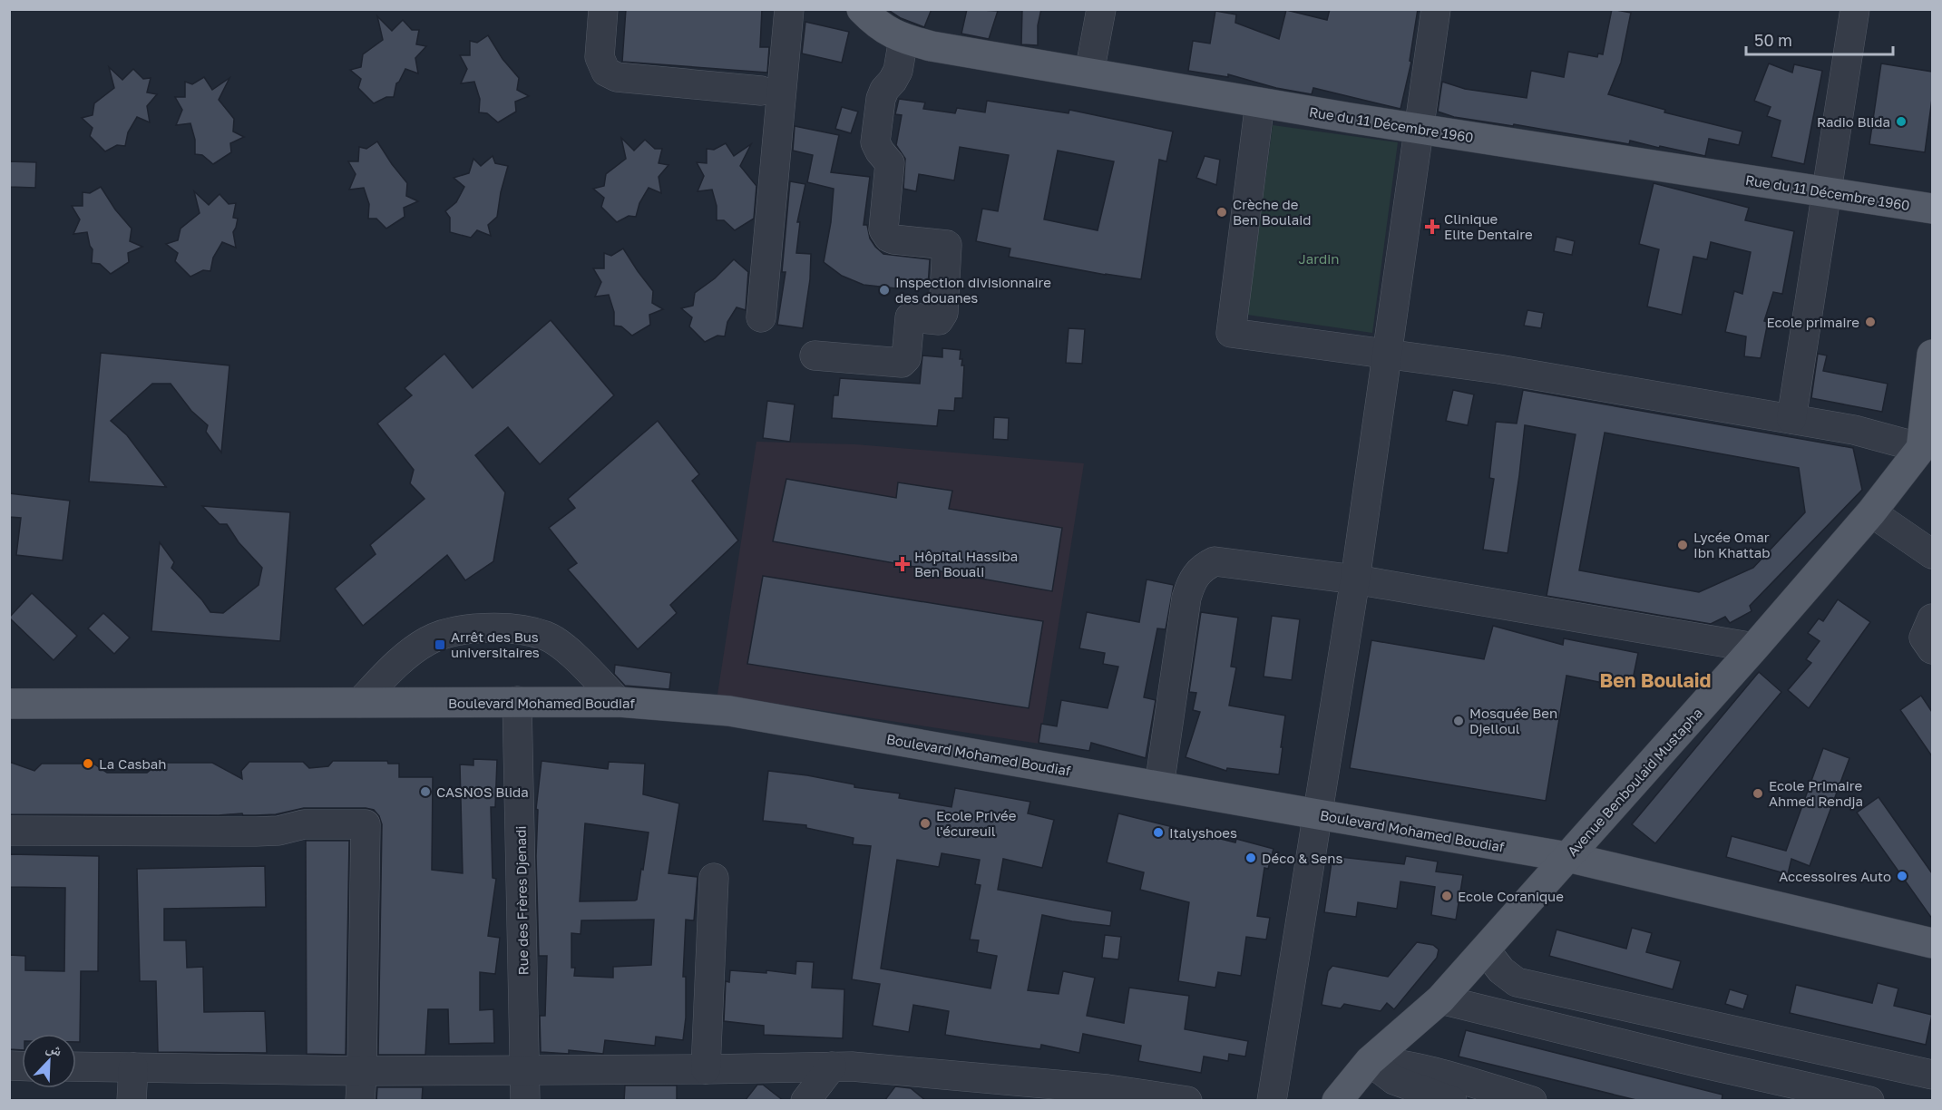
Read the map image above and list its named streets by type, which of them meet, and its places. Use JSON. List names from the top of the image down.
{
  "streets": {
    "main road": ["Rue du 11 Décembre 1960", "Boulevard Mohamed Boudiaf", "Avenue Benboulaid Mustapha"],
    "street": ["Rue des Frères Djenadi"]
  },
  "crossings": [
    ["Boulevard Mohamed Boudiaf", "Avenue Benboulaid Mustapha"],
    ["Boulevard Mohamed Boudiaf", "Rue des Frères Djenadi"]
  ],
  "districts": ["Ben Boulaid"],
  "parks": ["Jardin"],
  "places": {
    "other": [
      "Radio Blida",
      "Crèche de Ben Boulaid",
      "Inspection divisionnaire des douanes",
      "Ecole primaire",
      "Lycée Omar Ibn Khattab",
      "Mosquée Ben Djelloul",
      "La Casbah",
      "CASNOS Blida",
      "Ecole Primaire Ahmed Rendja",
      "Ecole Privée l'écureuil",
      "Italyshoes",
      "Déco & Sens",
      "Accessoires Auto",
      "Ecole Coranique"
    ],
    "health": ["Clinique Elite Dentaire", "Hôpital Hassiba Ben Bouali"],
    "transit": ["Arrêt des Bus universitaires"]
  },
  "scale_bar": "50 m",
  "north": "top right"
}
